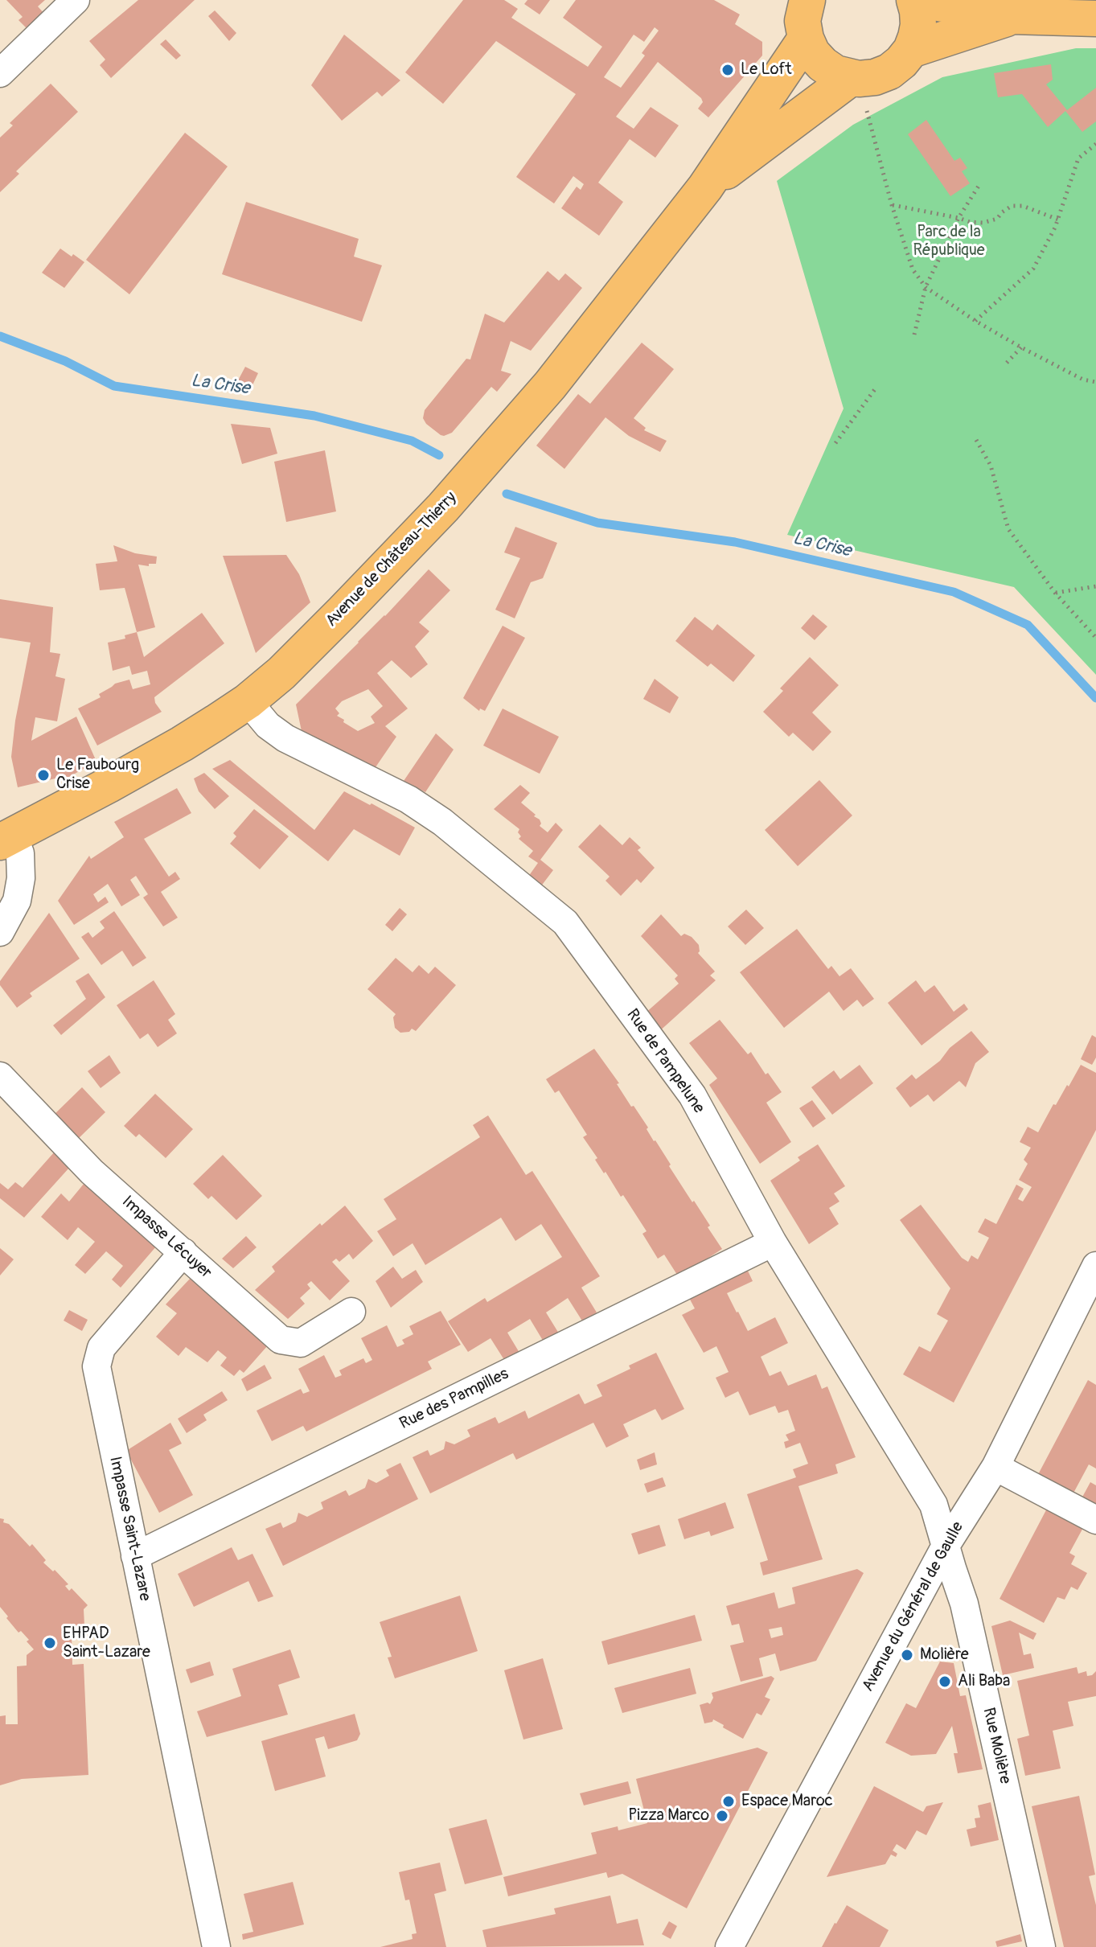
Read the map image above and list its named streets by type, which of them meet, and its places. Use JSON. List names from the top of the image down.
{
  "streets": {
    "main road": ["Avenue de Château-Thierry"],
    "street": [
      "Rue de Pampelune",
      "Impasse Lécuyer",
      "Rue des Pampilles",
      "Impasse Saint-Lazare",
      "Avenue du Général de Gaulle",
      "Rue Molière"
    ]
  },
  "crossings": [
    ["Avenue de Château-Thierry", "Rue de Pampelune"],
    ["Rue de Pampelune", "Rue des Pampilles"],
    ["Rue de Pampelune", "Avenue du Général de Gaulle"],
    ["Rue de Pampelune", "Rue Molière"],
    ["Impasse Lécuyer", "Impasse Saint-Lazare"],
    ["Rue des Pampilles", "Impasse Saint-Lazare"],
    ["Avenue du Général de Gaulle", "Rue Molière"]
  ],
  "water": ["La Crise"],
  "parks": ["Parc de la République"],
  "places": [
    "Le Loft",
    "Le Faubourg Crise",
    "EHPAD Saint-Lazare",
    "Molière",
    "Ali Baba",
    "Espace Maroc",
    "Pizza Marco"
  ]
}
